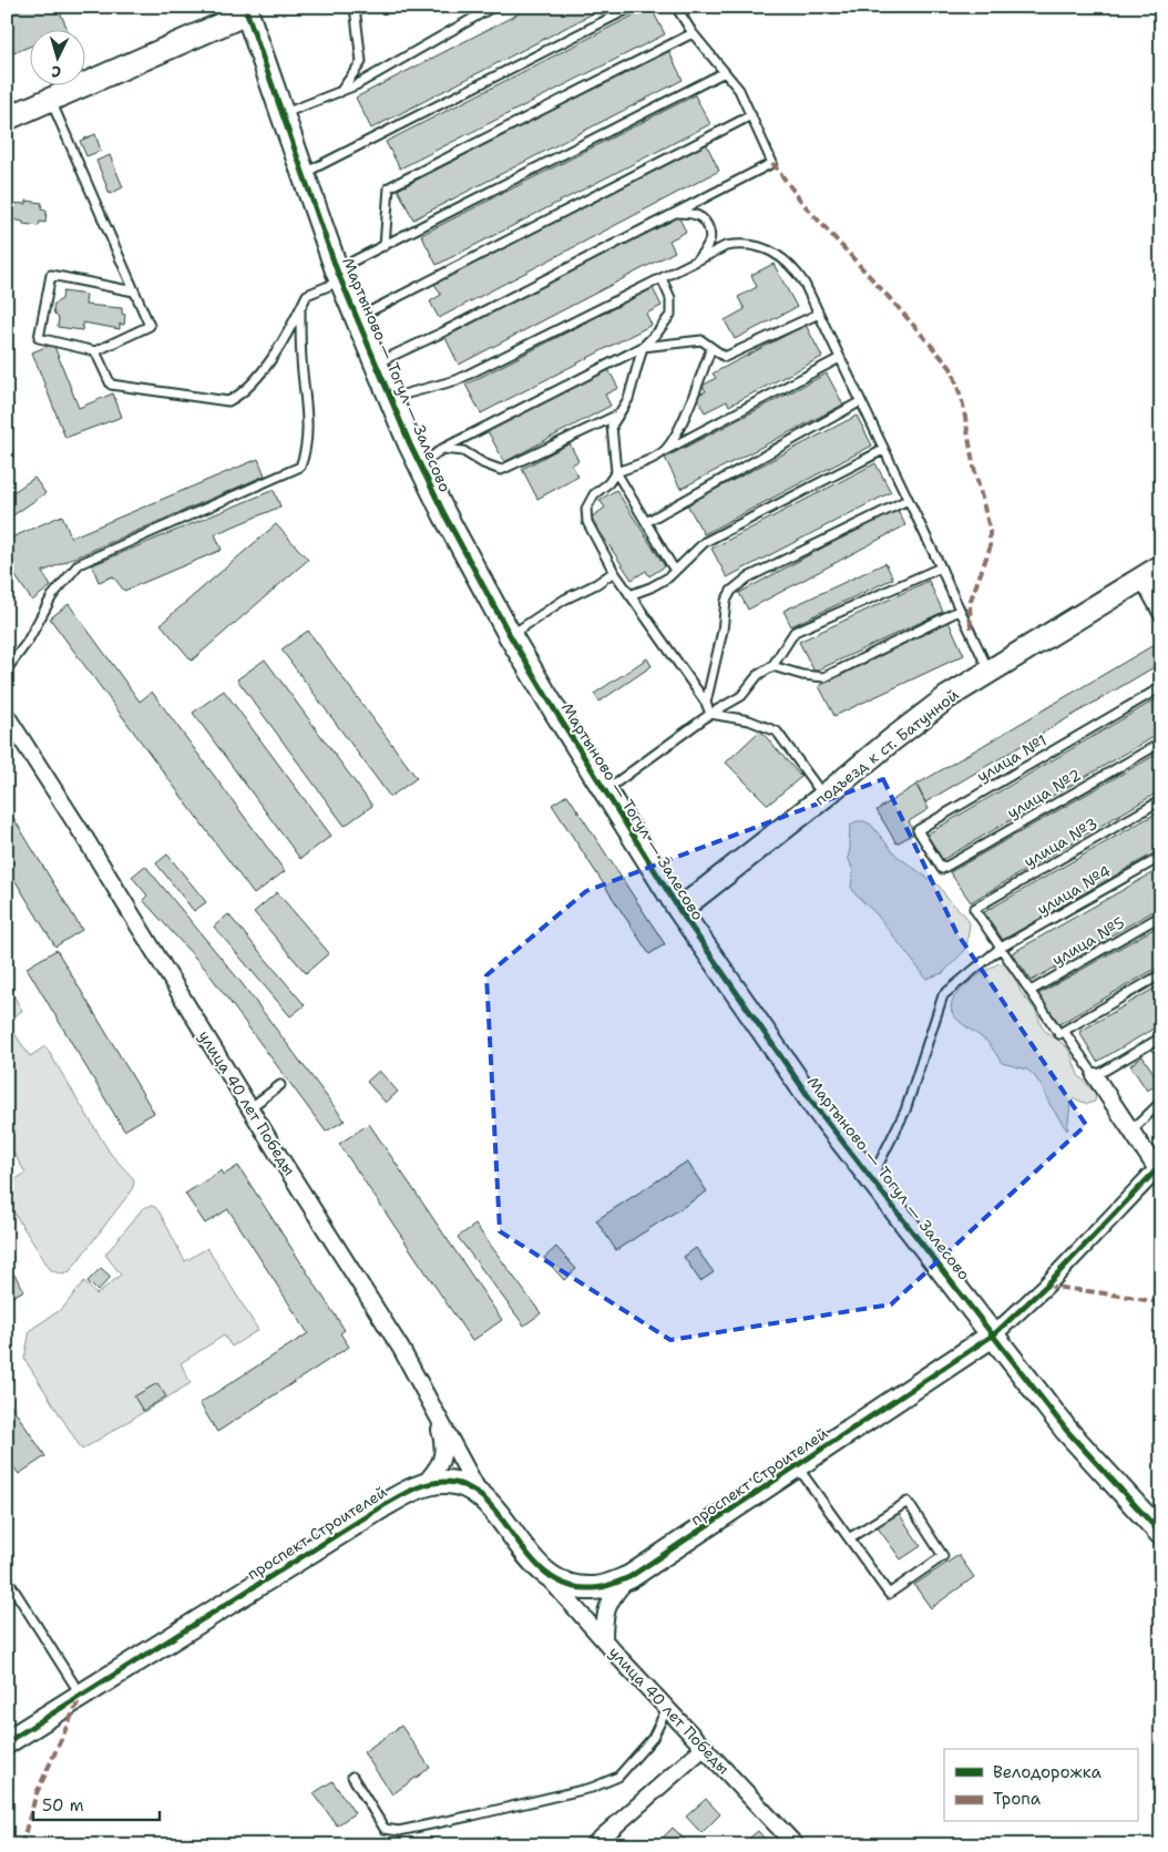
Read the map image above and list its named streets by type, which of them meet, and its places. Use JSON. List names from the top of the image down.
{
  "streets": {
    "street": [
      "Мартыново — Тогул — Залесово",
      "подъезд к ст. Батунной",
      "улица 40 лет Победы",
      "проспект Строителей"
    ],
    "lane": [
      "улица №1",
      "улица №2",
      "улица №3",
      "улица №4",
      "улица №5"
    ]
  },
  "crossings": [
    ["Мартыново — Тогул — Залесово", "подъезд к ст. Батунной"],
    ["Мартыново — Тогул — Залесово", "улица №4"],
    ["Мартыново — Тогул — Залесово", "проспект Строителей"],
    ["улица №1", "улица №2"],
    ["улица №3", "улица №4"],
    ["улица 40 лет Победы", "проспект Строителей"]
  ],
  "legend": ["Велодорожка", "Тропа"],
  "scale_bar": "50 m",
  "north": "bottom"
}
